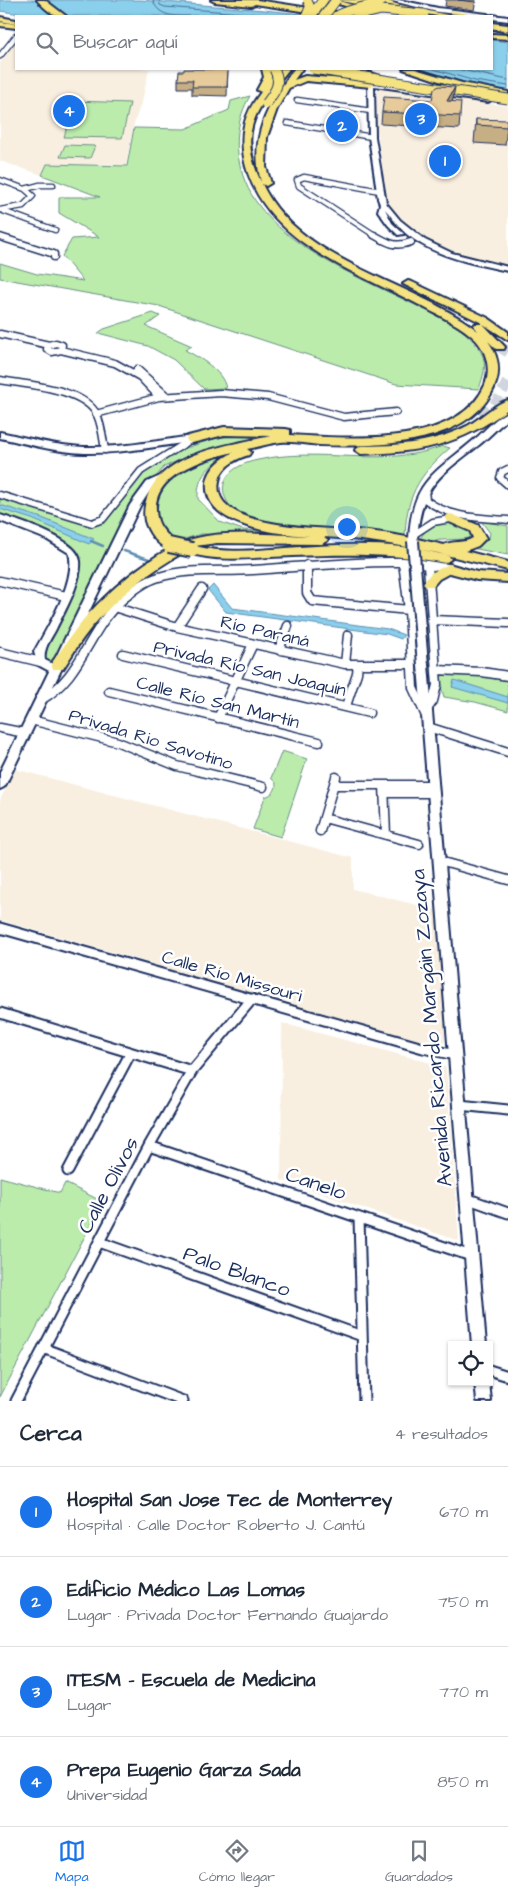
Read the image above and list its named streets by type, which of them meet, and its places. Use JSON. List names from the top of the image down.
{
  "streets": {
    "street": [
      "Río Paraná",
      "Privada Río San Joaquín",
      "Calle Río San Martín",
      "Privada Rio Savotino",
      "Calle Río Missouri",
      "Avenida Ricardo Margáin Zozaya",
      "Canelo",
      "Calle Olivos",
      "Palo Blanco"
    ]
  },
  "crossings": [
    ["Calle Río Missouri", "Avenida Ricardo Margáin Zozaya"],
    ["Calle Río Missouri", "Calle Olivos"],
    ["Avenida Ricardo Margáin Zozaya", "Canelo"],
    ["Canelo", "Calle Olivos"],
    ["Calle Olivos", "Palo Blanco"]
  ],
  "page": {
    "search": "Buscar aquí",
    "pins": [
      "4",
      "3",
      "2",
      "1"
    ],
    "heading": ["Cerca", "4 resultados"],
    "list": [
      {
        "mark": "1",
        "name": "Hospital San Jose Tec de Monterrey",
        "note": "Hospital · Calle Doctor Roberto J. Cantú",
        "value": "670 m"
      },
      {
        "mark": "2",
        "name": "Edificio Médico Las Lomas",
        "note": "Lugar · Privada Doctor Fernando Guajardo",
        "value": "750 m"
      },
      {
        "mark": "3",
        "name": "ITESM - Escuela de Medicina",
        "note": "Lugar",
        "value": "770 m"
      },
      {
        "mark": "4",
        "name": "Prepa Eugenio Garza Sada",
        "note": "Universidad",
        "value": "850 m"
      }
    ],
    "nav": ["Mapa", "Cómo llegar", "Guardados"]
  }
}
